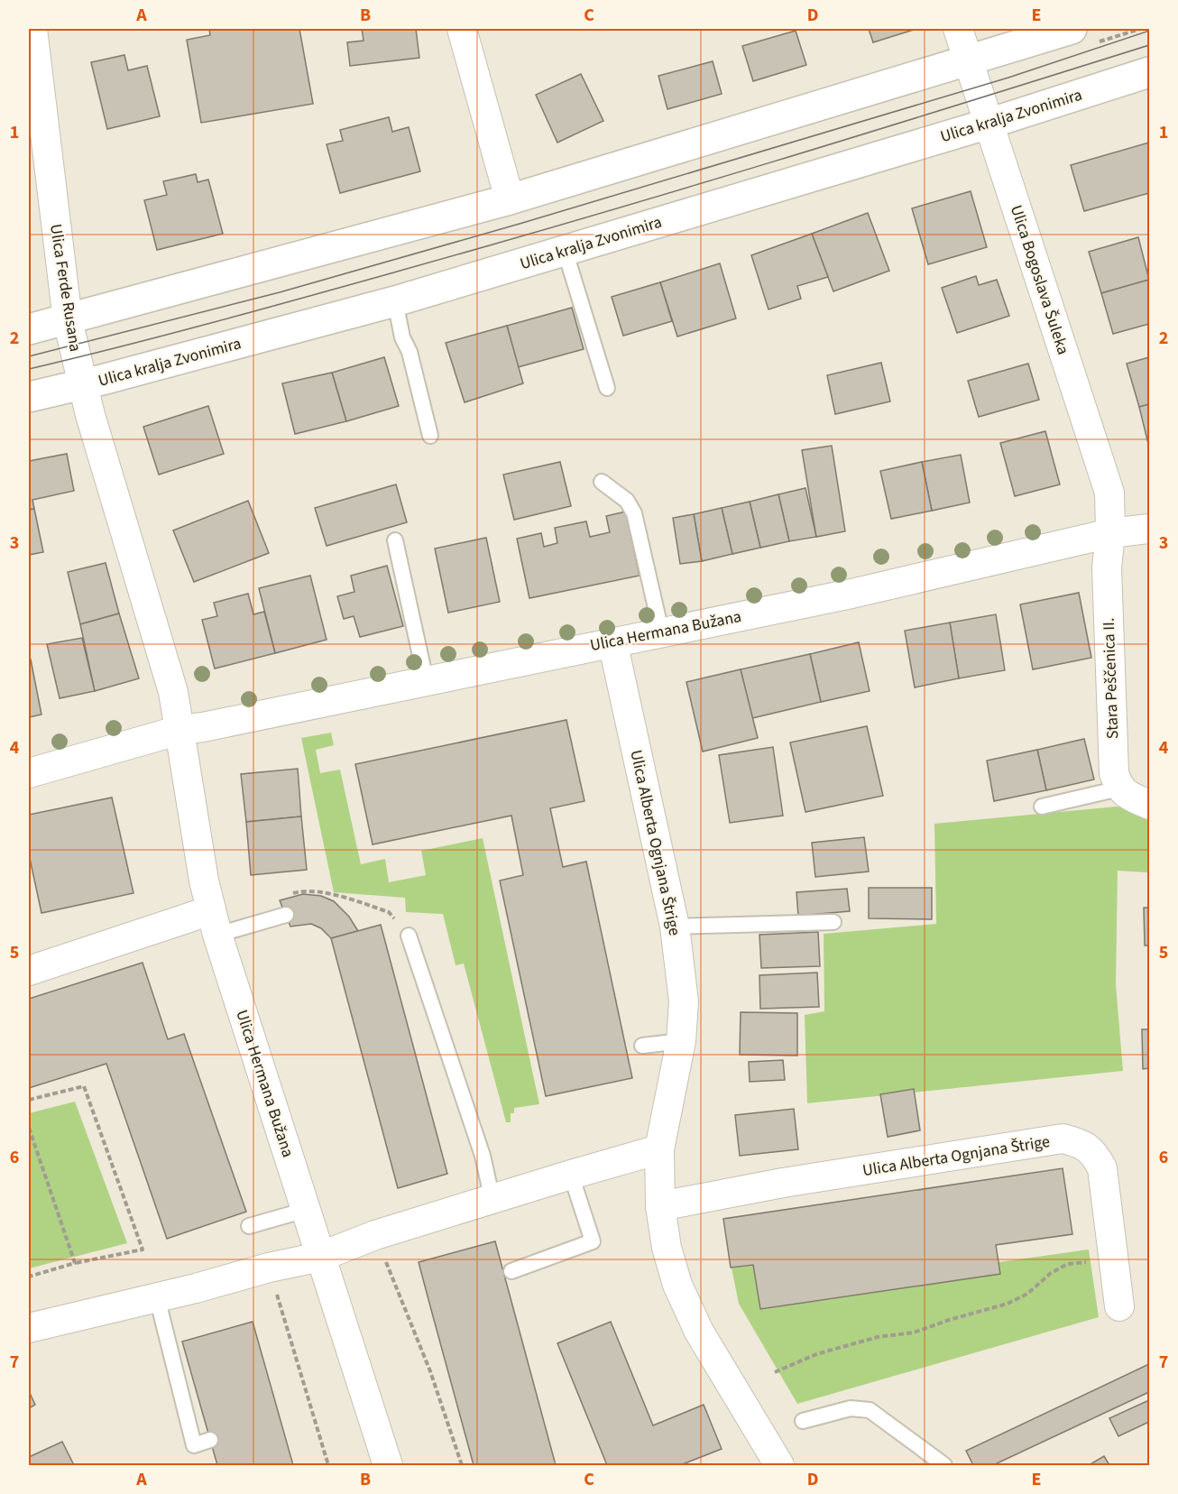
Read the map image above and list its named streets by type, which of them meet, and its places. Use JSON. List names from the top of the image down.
{
  "streets": {
    "main road": ["Ulica kralja Zvonimira"],
    "street": [
      "Ulica Bogoslava Šuleka",
      "Ulica Ferde Rusana",
      "Ulica Hermana Bužana",
      "Stara Peščenica II.",
      "Ulica Alberta Ognjana Štrige"
    ]
  },
  "crossings": [
    ["Ulica kralja Zvonimira", "Ulica Bogoslava Šuleka"],
    ["Ulica kralja Zvonimira", "Ulica Ferde Rusana"],
    ["Ulica Bogoslava Šuleka", "Ulica Hermana Bužana"],
    ["Ulica Bogoslava Šuleka", "Stara Peščenica II."],
    ["Ulica Ferde Rusana", "Ulica Hermana Bužana"],
    ["Ulica Hermana Bužana", "Stara Peščenica II."],
    ["Ulica Hermana Bužana", "Ulica Alberta Ognjana Štrige"]
  ],
  "grid": {
    "columns": [
      "A",
      "B",
      "C",
      "D",
      "E"
    ],
    "rows": [
      "1",
      "2",
      "3",
      "4",
      "5",
      "6",
      "7"
    ]
  }
}
